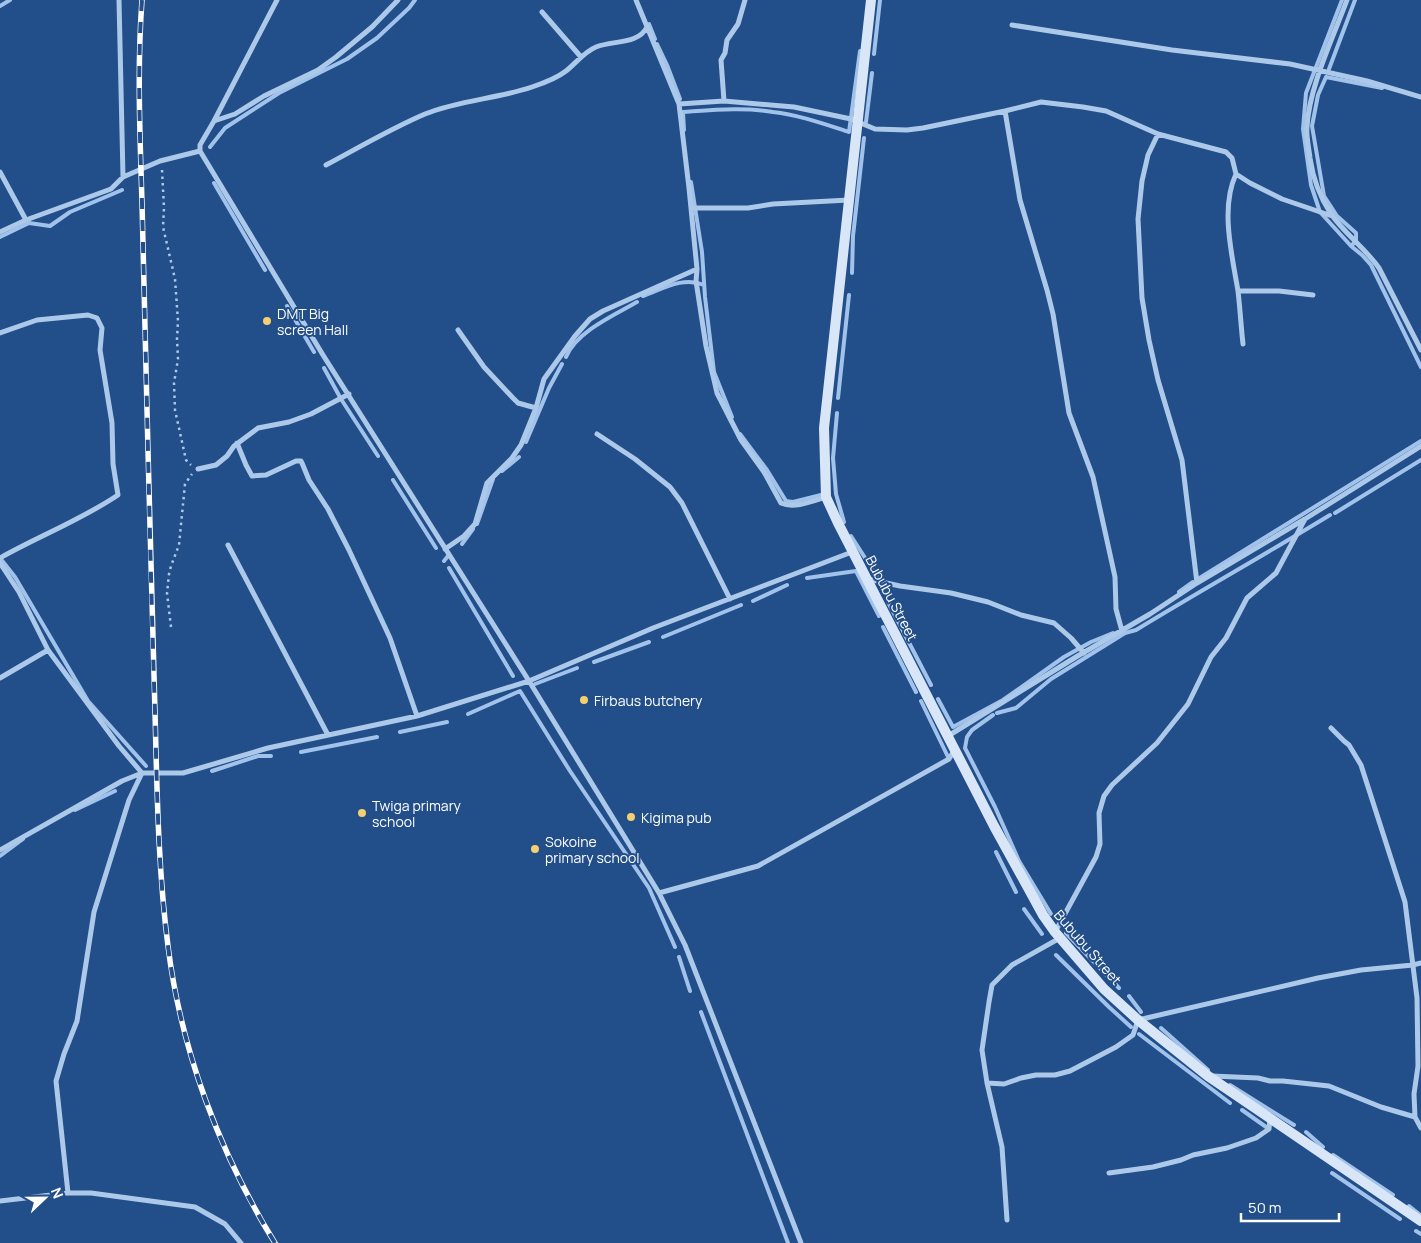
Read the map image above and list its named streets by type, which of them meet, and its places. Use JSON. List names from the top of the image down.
{
  "streets": {
    "street": ["Bububu Street"]
  },
  "places": [
    "DMT Big screen Hall",
    "Firbaus butchery",
    "Twiga primary school",
    "Kigima pub",
    "Sokoine primary school"
  ],
  "scale_bar": "50 m",
  "north": "right"
}
